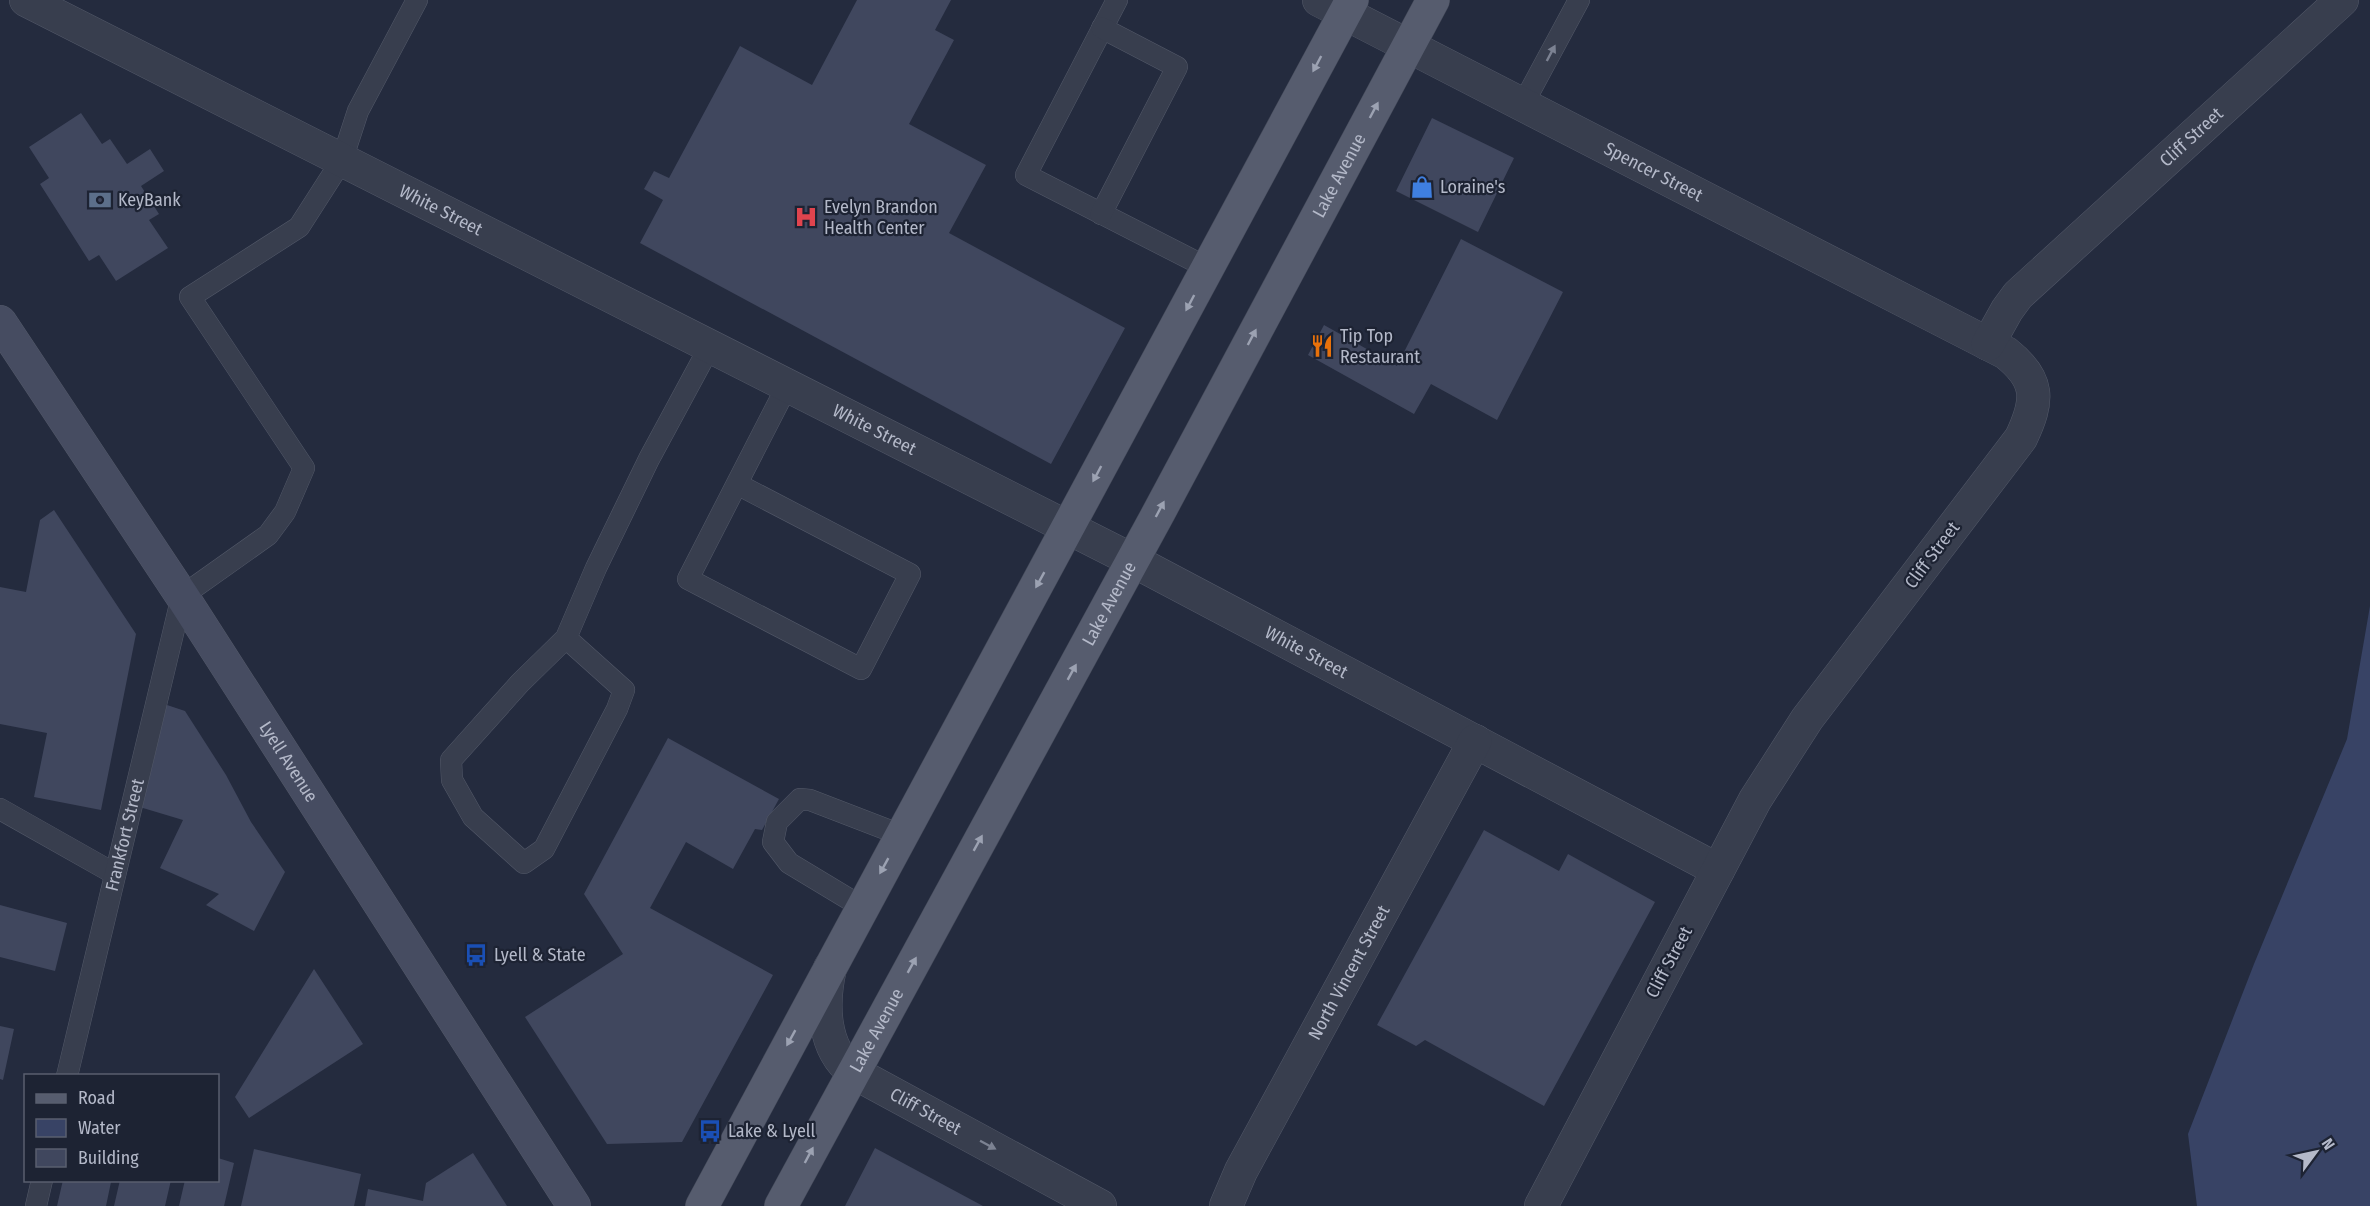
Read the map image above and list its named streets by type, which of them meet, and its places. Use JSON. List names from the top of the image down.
{
  "streets": {
    "main road": ["Lake Avenue", "Lyell Avenue"],
    "street": [
      "Cliff Street",
      "Spencer Street",
      "White Street",
      "North Vincent Street"
    ],
    "lane": ["Frankfort Street"]
  },
  "crossings": [
    ["Cliff Street", "Spencer Street"],
    ["Cliff Street", "Lake Avenue"],
    ["Cliff Street", "White Street"],
    ["Spencer Street", "Lake Avenue"],
    ["Lake Avenue", "White Street"],
    ["White Street", "North Vincent Street"],
    ["Lyell Avenue", "Frankfort Street"]
  ],
  "places": {
    "shop": ["Loraine's"],
    "bank": ["KeyBank"],
    "hospital": ["Evelyn Brandon Health Center"],
    "restaurant": ["Tip Top Restaurant"],
    "bus stop": ["Lyell & State", "Lake & Lyell"]
  },
  "legend": ["Road", "Water", "Building"],
  "north": "top right"
}
